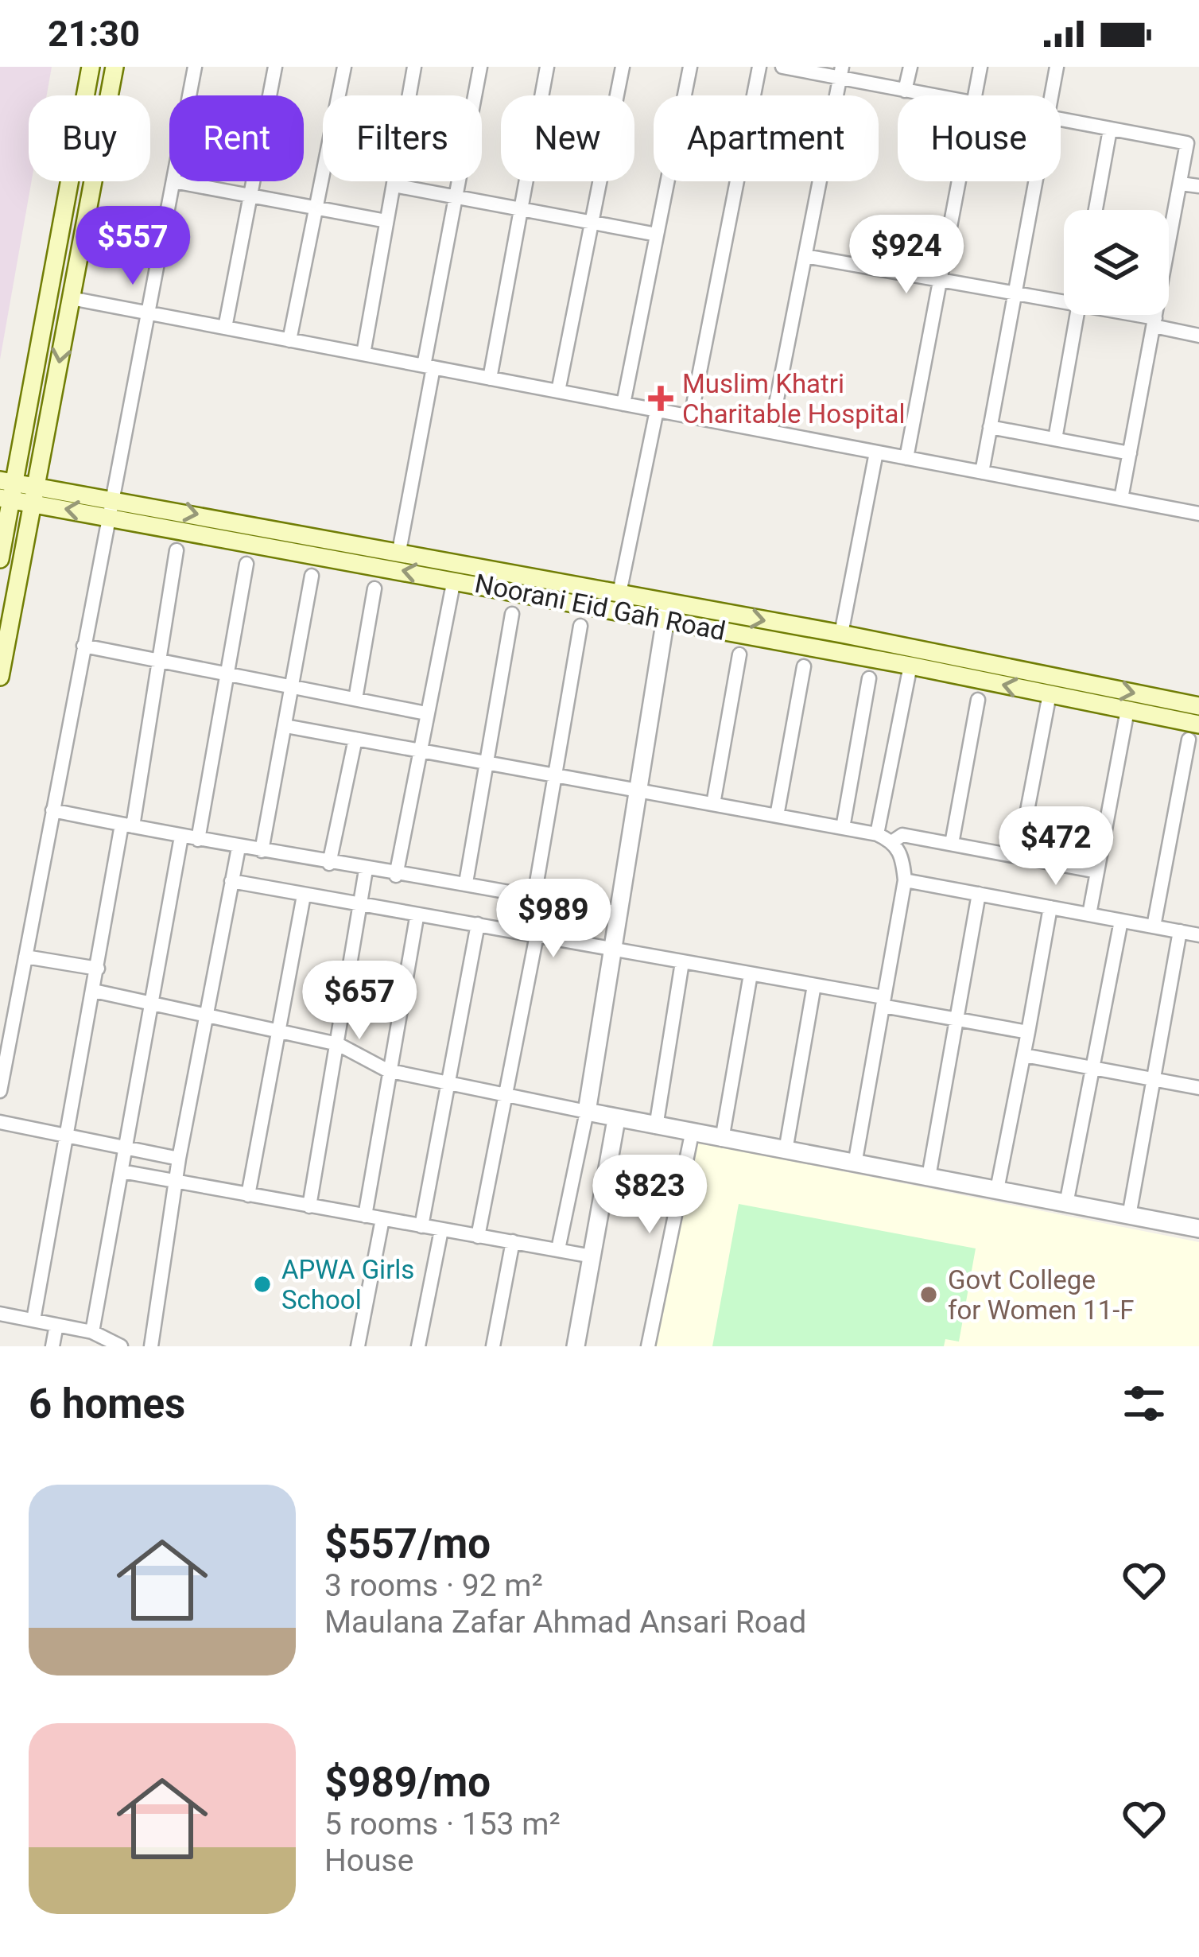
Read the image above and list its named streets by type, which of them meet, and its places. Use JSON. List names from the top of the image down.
{
  "streets": {
    "main road": ["Noorani Eid Gah Road"]
  },
  "places": {
    "health": ["Muslim Khatri Charitable Hospital"],
    "other": ["APWA Girls School", "Govt College for Women 11-F"]
  },
  "page": {
    "status": "21:30",
    "chip": [
      "Buy",
      "Rent",
      "Filters",
      "New",
      "Apartment",
      "House"
    ],
    "price": [
      "$557",
      "$924",
      "$472",
      "$989",
      "$657",
      "$823"
    ],
    "heading": "6 homes",
    "list": [
      {
        "name": "$557/mo",
        "note": "3 rooms · 92 m² · Maulana Zafar Ahmad Ansari Road"
      },
      {
        "name": "$989/mo",
        "note": "5 rooms · 153 m² · House"
      }
    ]
  }
}
